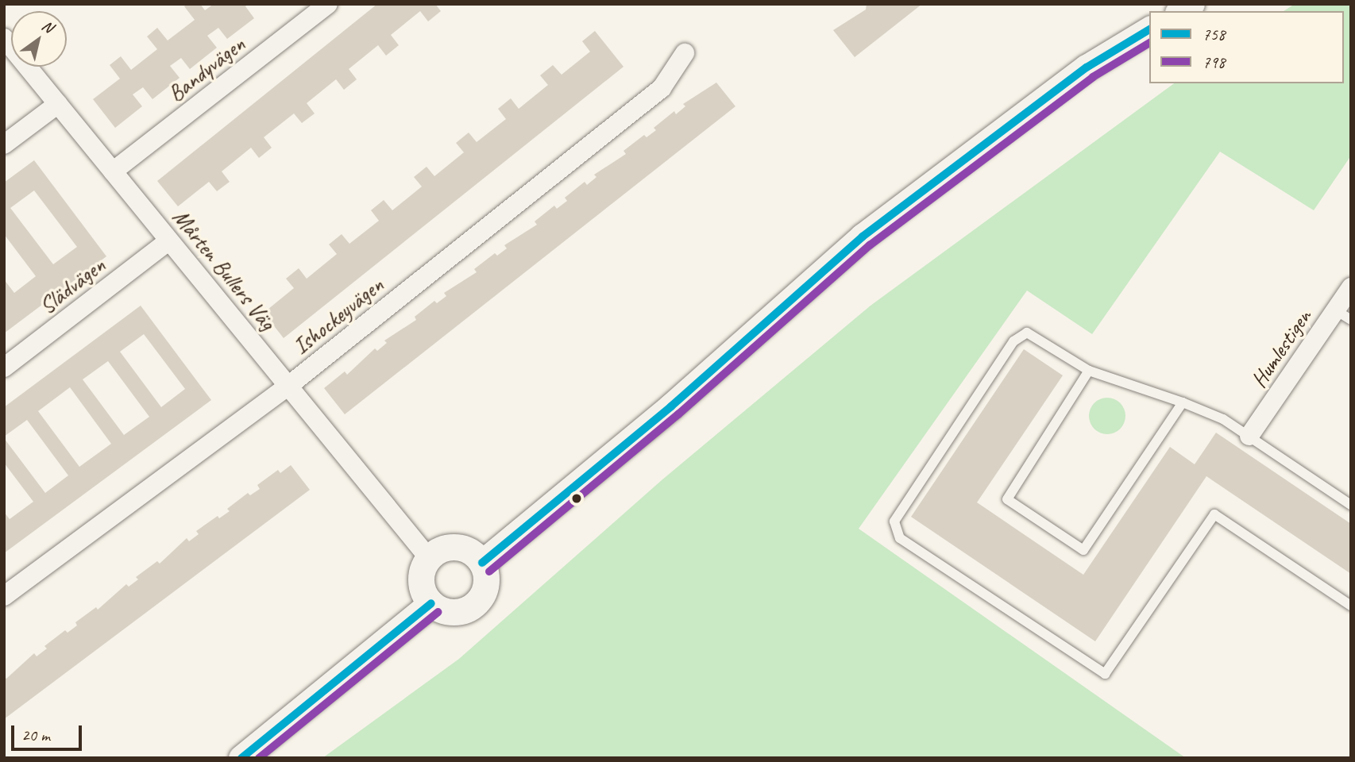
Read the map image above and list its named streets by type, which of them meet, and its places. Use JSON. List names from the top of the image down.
{
  "streets": {
    "street": [
      "Bandyvägen",
      "Mårten Bullers Väg",
      "Slädvägen",
      "Ishockeyvägen",
      "Humlestigen"
    ]
  },
  "crossings": [
    ["Bandyvägen", "Mårten Bullers Väg"],
    ["Mårten Bullers Väg", "Slädvägen"],
    ["Mårten Bullers Väg", "Ishockeyvägen"]
  ],
  "lines": ["transit line 758", "transit line 798"],
  "legend": ["758", "798"],
  "scale_bar": "20 m",
  "north": "top right"
}
